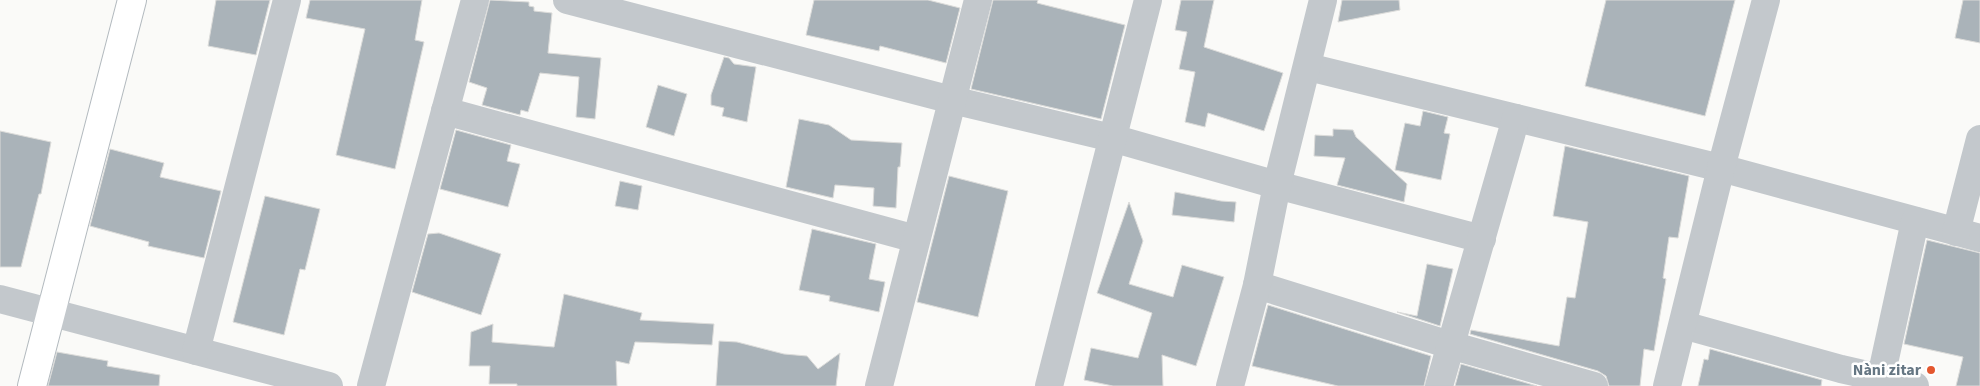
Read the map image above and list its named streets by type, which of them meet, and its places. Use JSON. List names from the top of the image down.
{
  "places": ["Nàni zitar"]
}
